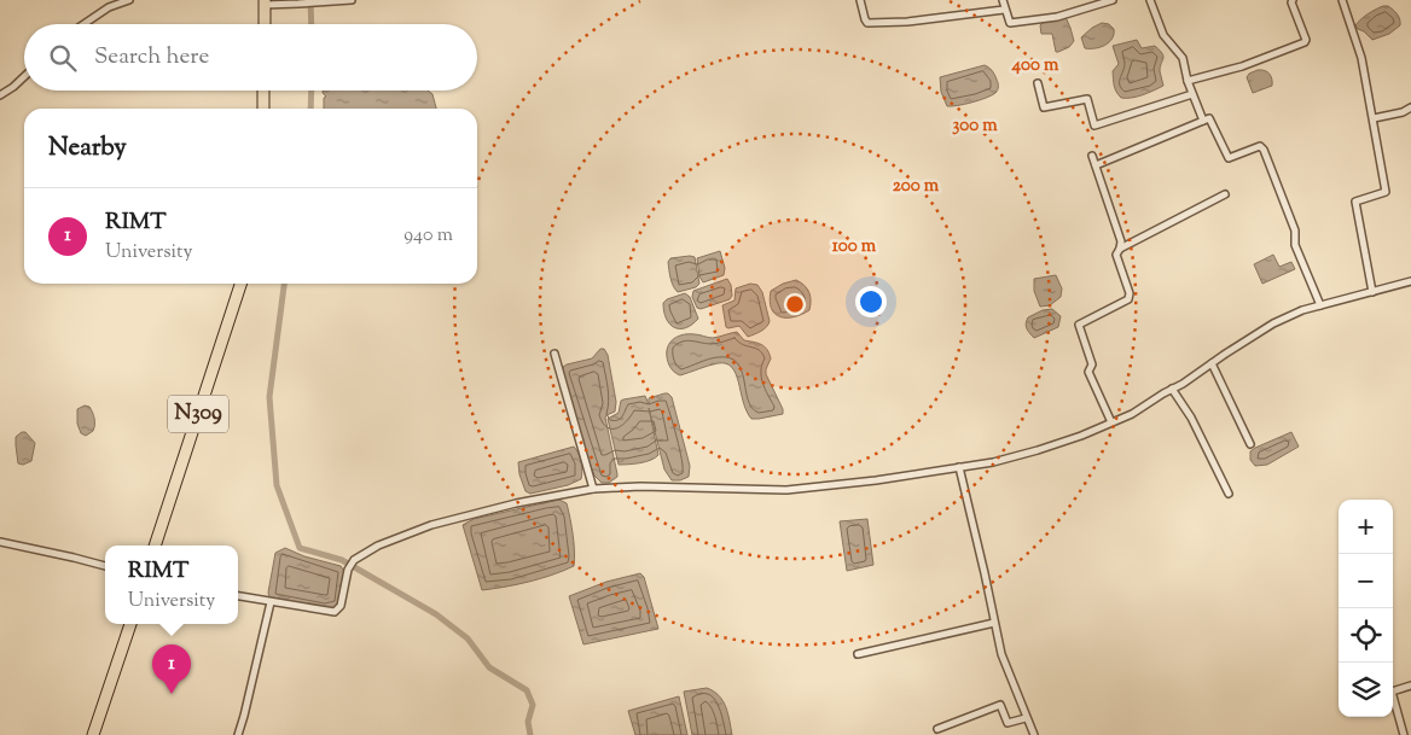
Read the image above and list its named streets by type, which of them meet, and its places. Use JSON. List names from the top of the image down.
{
  "streets": {
    "highway": ["N309"]
  },
  "page": {
    "search": "Search here",
    "heading": "Nearby",
    "list": [
      {
        "mark": "1",
        "name": "RIMT",
        "note": "University",
        "value": "940 m"
      }
    ],
    "map_buttons": ["+", "−"],
    "popup": ["RIMT", "University"],
    "pins": "1"
  },
  "rings": [
    "400 m",
    "300 m",
    "200 m",
    "100 m"
  ]
}
